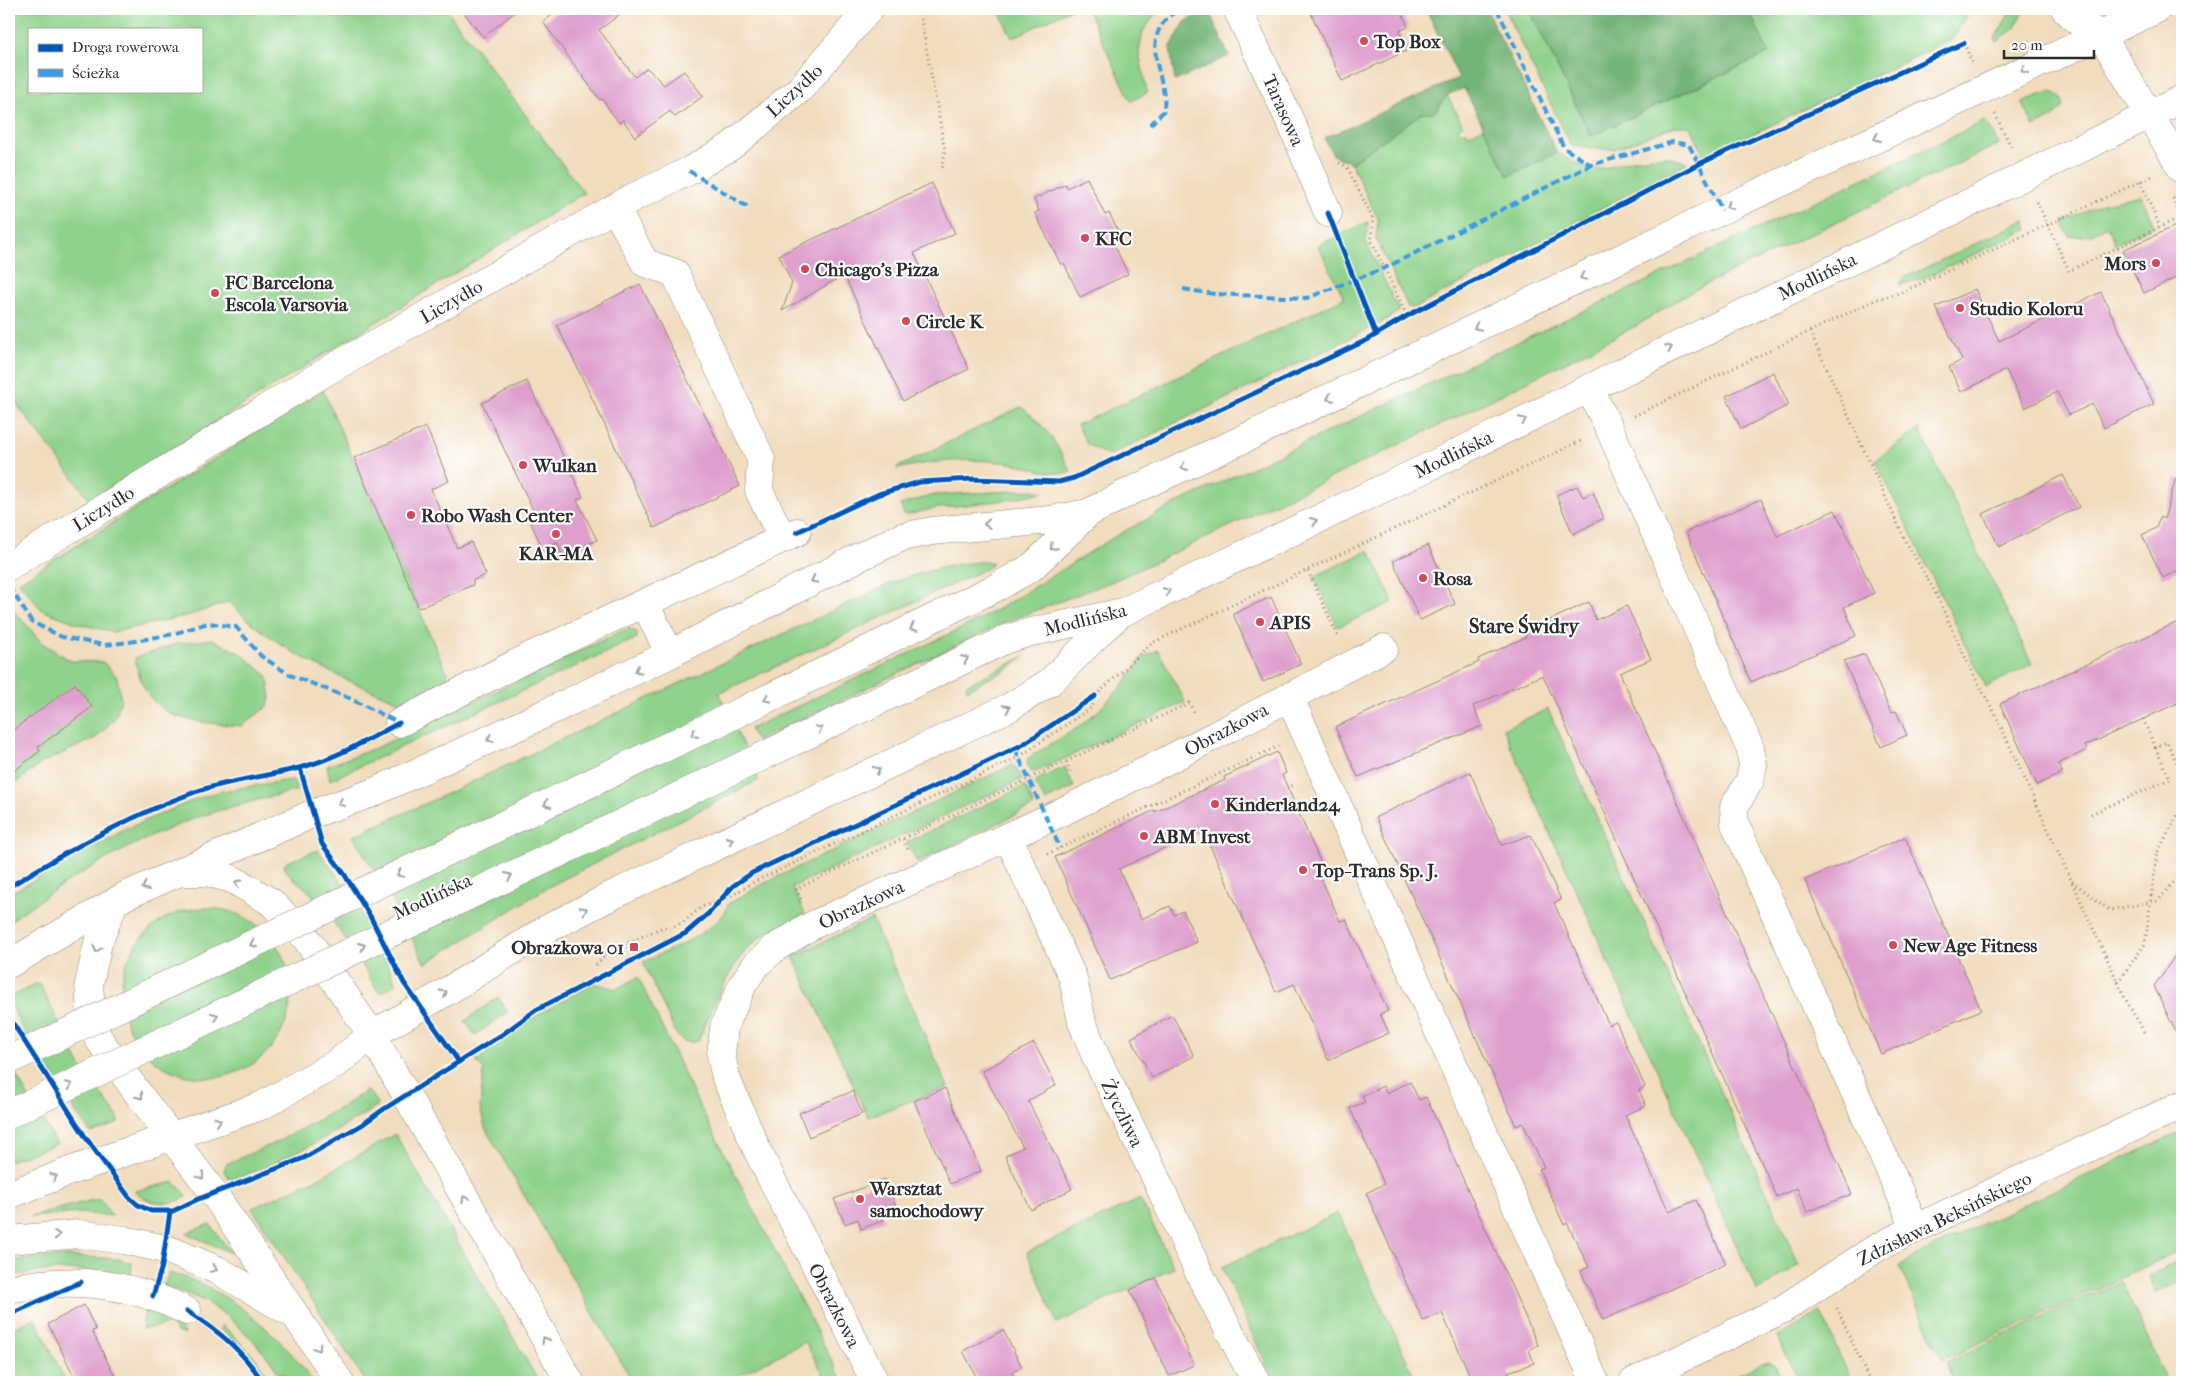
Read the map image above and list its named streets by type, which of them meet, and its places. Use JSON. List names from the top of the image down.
{
  "streets": {
    "main road": [
      "Liczydło",
      "Tarasowa",
      "Modlińska",
      "Obrazkowa",
      "Życzliwa",
      "Zdzisława Beksińskiego"
    ]
  },
  "crossings": [
    ["Obrazkowa", "Życzliwa"]
  ],
  "districts": ["Stare Świdry"],
  "places": {
    "other": [
      "Top Box",
      "KFC",
      "Mors",
      "Chicago's Pizza",
      "FC Barcelona Escola Varsovia",
      "Studio Koloru",
      "Circle K",
      "Wulkan",
      "Robo Wash Center",
      "KAR-MA",
      "Rosa",
      "APIS",
      "Kinderland24",
      "ABM Invest",
      "Top-Trans Sp. J.",
      "New Age Fitness",
      "Warsztat samochodowy"
    ],
    "transit": ["Obrazkowa 01"]
  },
  "legend": ["Droga rowerowa", "Ścieżka"],
  "scale_bar": "20 m"
}
